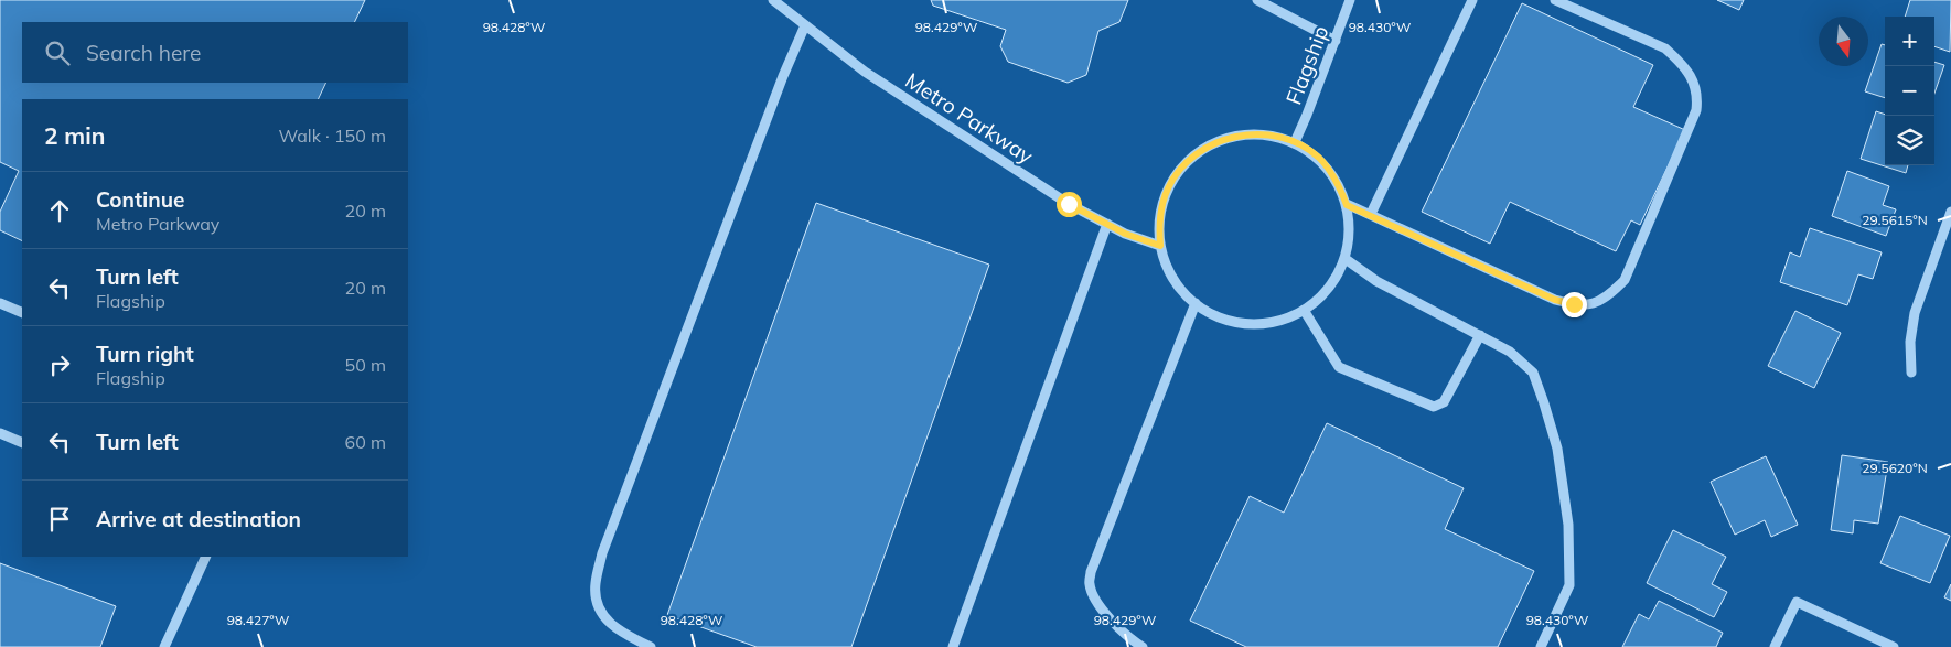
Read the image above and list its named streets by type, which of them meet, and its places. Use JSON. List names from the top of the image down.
{
  "streets": {
    "street": ["Flagship", "Metro Parkway"]
  },
  "crossings": [
    ["Flagship", "Metro Parkway"]
  ],
  "north": "bottom",
  "page": {
    "map_buttons": ["+", "−"],
    "search": "Search here",
    "heading": ["2 min", "Walk · 150 m"],
    "list": [
      ["Continue", "Metro Parkway", "20 m"],
      ["Turn left", "Flagship", "20 m"],
      ["Turn right", "Flagship", "50 m"],
      ["Turn left", "60 m"],
      "Arrive at destination"
    ]
  },
  "coordinates": [
    "98.428°W",
    "98.429°W",
    "98.430°W",
    "29.5615°N",
    "29.5620°N",
    "98.427°W"
  ]
}
